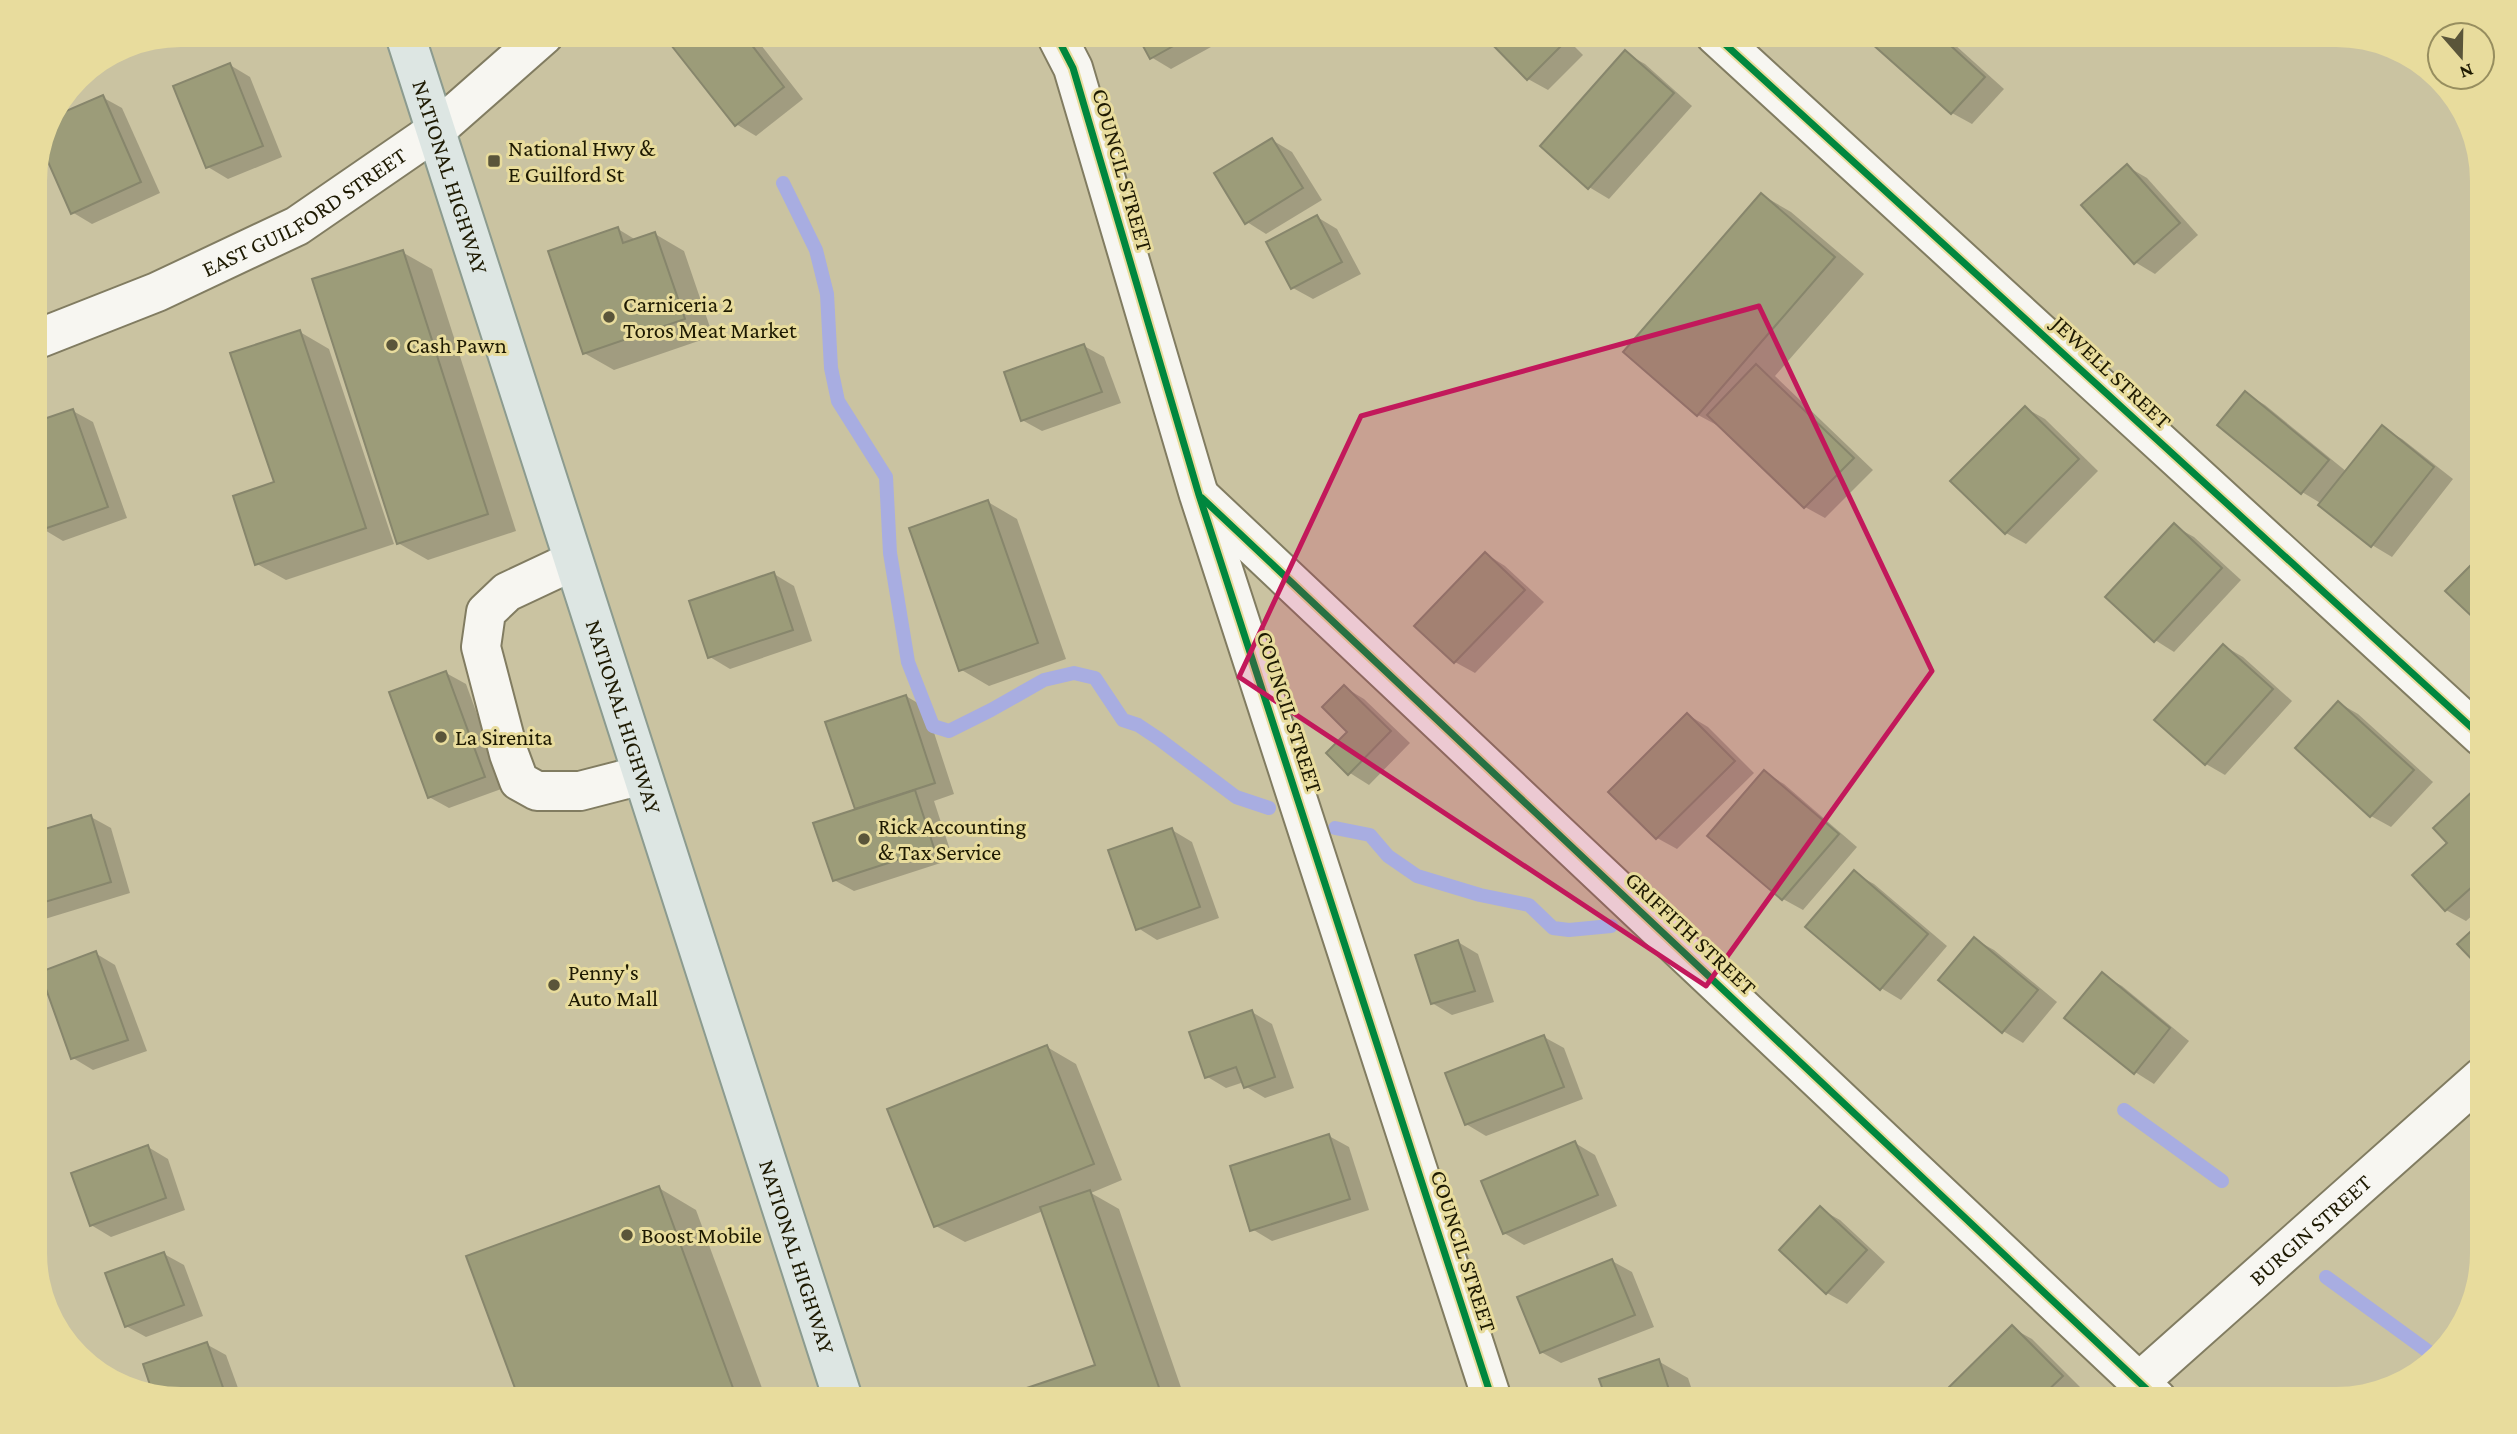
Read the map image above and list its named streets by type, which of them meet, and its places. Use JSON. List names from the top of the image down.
{
  "streets": {
    "main road": ["NATIONAL HIGHWAY"],
    "street": [
      "COUNCIL STREET",
      "EAST GUILFORD STREET",
      "JEWELL STREET",
      "GRIFFITH STREET",
      "BURGIN STREET"
    ]
  },
  "crossings": [
    ["COUNCIL STREET", "GRIFFITH STREET"],
    ["NATIONAL HIGHWAY", "EAST GUILFORD STREET"]
  ],
  "places": {
    "transit": ["National Hwy & E Guilford St"],
    "other": [
      "Carniceria 2 Toros Meat Market",
      "Cash Pawn",
      "La Sirenita",
      "Rick Accounting & Tax Service",
      "Penny's Auto Mall",
      "Boost Mobile"
    ]
  },
  "north": "bottom"
}
